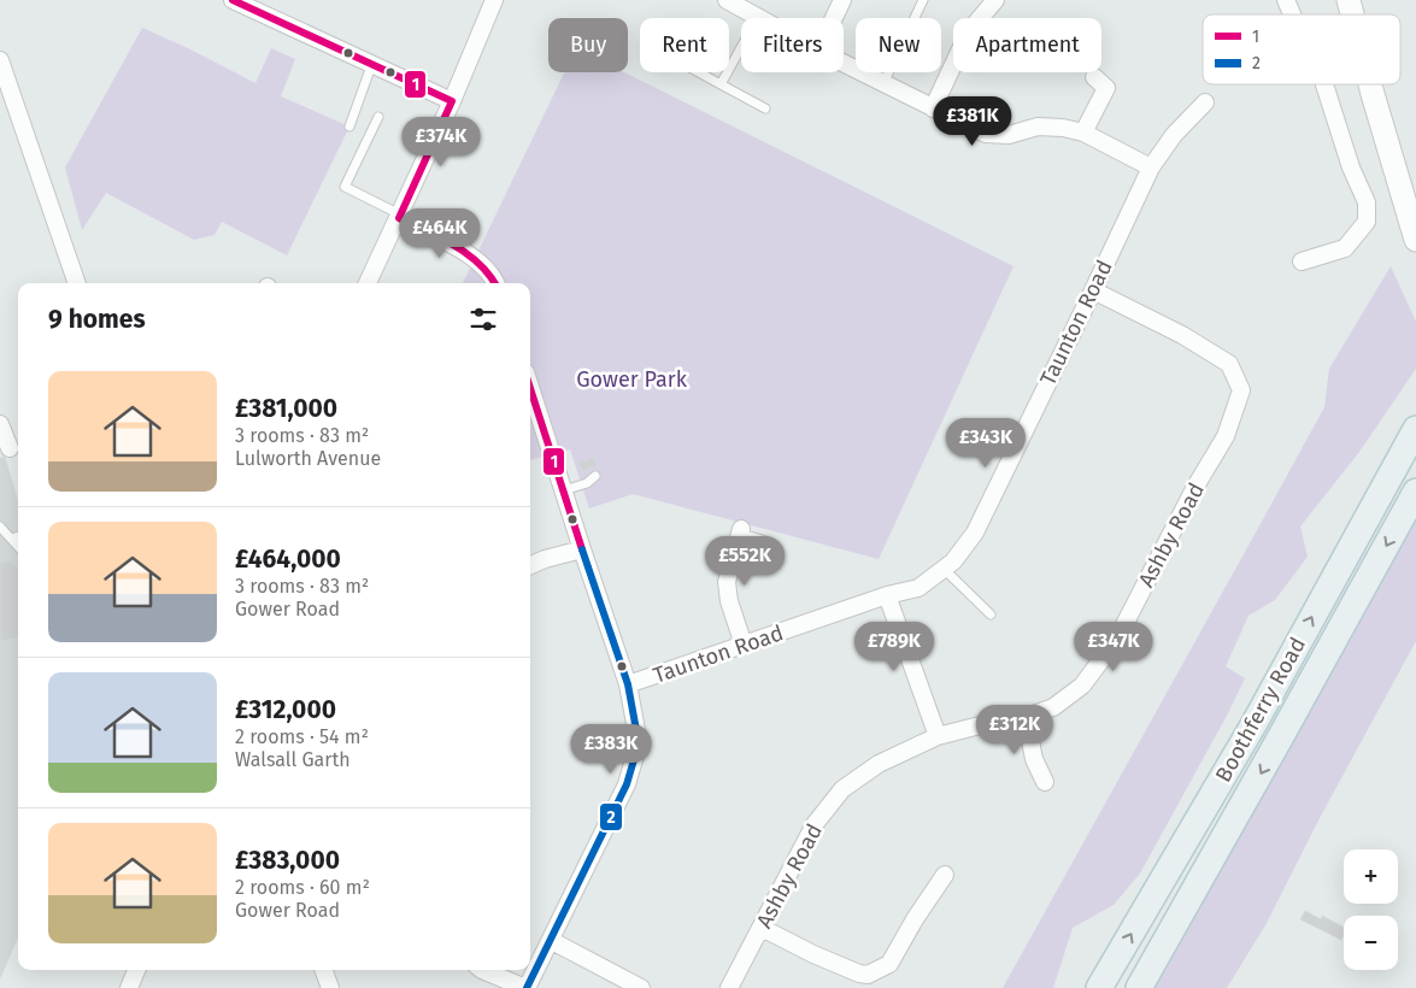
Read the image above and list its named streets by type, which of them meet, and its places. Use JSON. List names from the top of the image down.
{
  "streets": {
    "main road": ["Boothferry Road"],
    "street": ["Taunton Road", "Ashby Road"]
  },
  "crossings": [
    ["Taunton Road", "Ashby Road"]
  ],
  "parks": ["Gower Park"],
  "lines": ["transit line 1", "transit line 2"],
  "legend": ["1", "2"],
  "page": {
    "chip": [
      "Buy",
      "Rent",
      "Filters",
      "New",
      "Apartment"
    ],
    "price": [
      "£381K",
      "£374K",
      "£464K",
      "£343K",
      "£552K",
      "£789K",
      "£347K",
      "£312K",
      "£383K"
    ],
    "heading": "9 homes",
    "list": [
      {
        "name": "£381,000",
        "note": "3 rooms · 83 m² · Lulworth Avenue"
      },
      {
        "name": "£464,000",
        "note": "3 rooms · 83 m² · Gower Road"
      },
      {
        "name": "£312,000",
        "note": "2 rooms · 54 m² · Walsall Garth"
      },
      {
        "name": "£383,000",
        "note": "2 rooms · 60 m² · Gower Road"
      }
    ],
    "map_buttons": ["+", "−"]
  }
}
